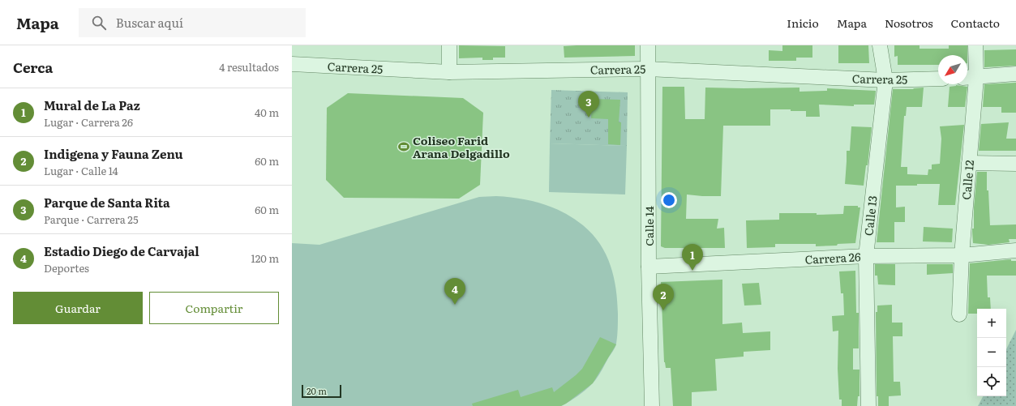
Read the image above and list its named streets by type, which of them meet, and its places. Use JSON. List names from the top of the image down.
{
  "streets": {
    "street": [
      "Carrera 25",
      "Calle 12",
      "Calle 13",
      "Calle 14",
      "Carrera 26"
    ]
  },
  "crossings": [
    ["Carrera 25", "Calle 13"],
    ["Carrera 25", "Calle 14"],
    ["Calle 12", "Carrera 26"],
    ["Calle 13", "Carrera 26"],
    ["Calle 14", "Carrera 26"]
  ],
  "places": {
    "sports": ["Coliseo Farid Arana Delgadillo"]
  },
  "scale_bar": "20 m",
  "north": "bottom left",
  "page": {
    "header": "Mapa",
    "search": "Buscar aquí",
    "nav": [
      "Inicio",
      "Mapa",
      "Nosotros",
      "Contacto"
    ],
    "heading": ["Cerca", "4 resultados"],
    "list": [
      {
        "mark": "1",
        "name": "Mural de La Paz",
        "note": "Lugar · Carrera 26",
        "value": "40 m"
      },
      {
        "mark": "2",
        "name": "Indigena y Fauna Zenu",
        "note": "Lugar · Calle 14",
        "value": "60 m"
      },
      {
        "mark": "3",
        "name": "Parque de Santa Rita",
        "note": "Parque · Carrera 25",
        "value": "60 m"
      },
      {
        "mark": "4",
        "name": "Estadio Diego de Carvajal",
        "note": "Deportes",
        "value": "120 m"
      }
    ],
    "pins": [
      "3",
      "1",
      "4",
      "2"
    ],
    "buttons": ["Guardar", "Compartir"],
    "map_buttons": ["+", "−"],
    "scale": "20 m"
  }
}
